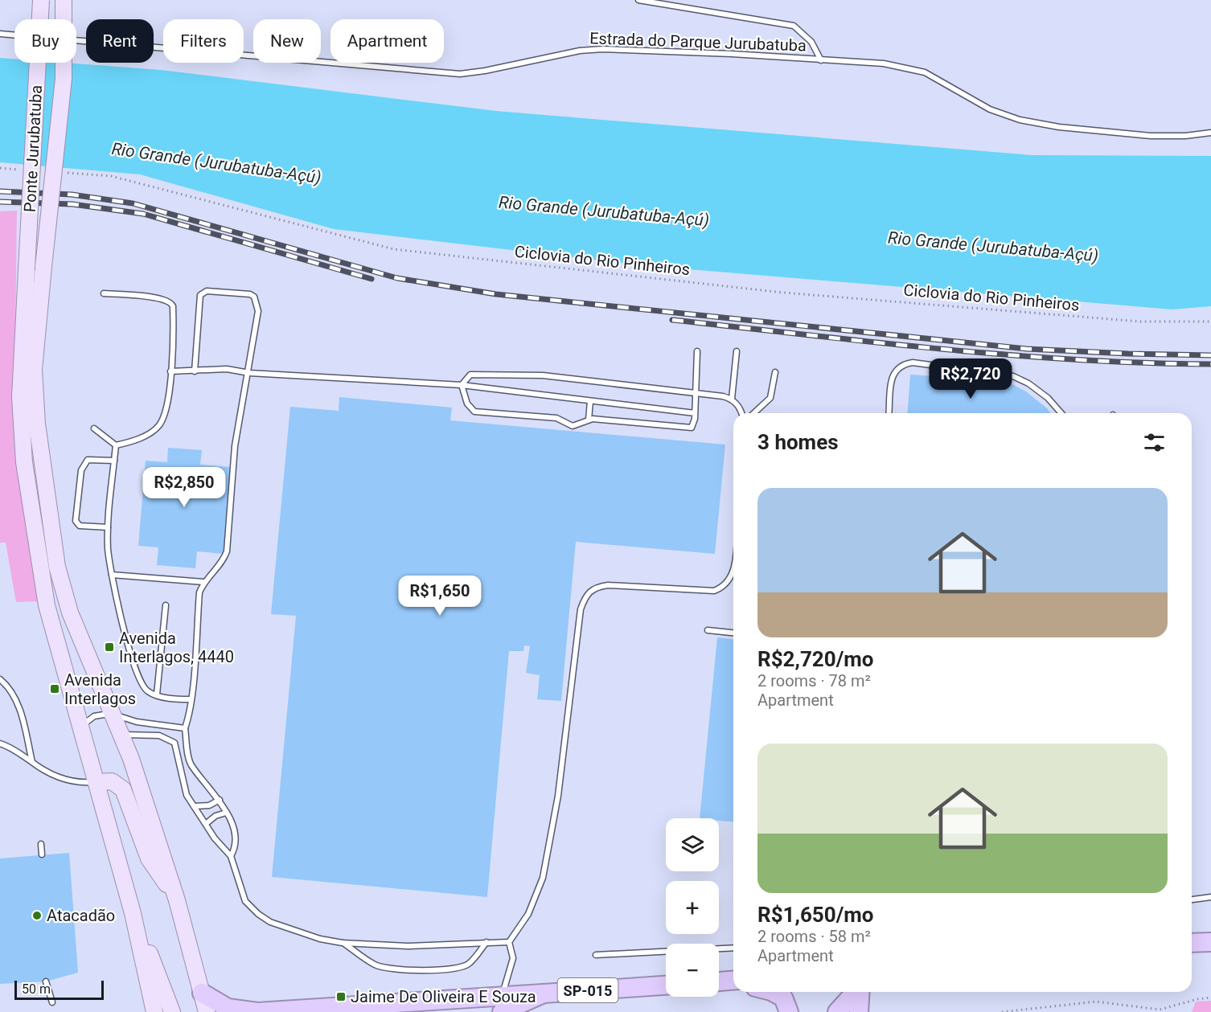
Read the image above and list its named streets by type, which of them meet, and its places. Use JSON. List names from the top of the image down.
{
  "streets": {
    "highway": ["SP-015"],
    "main road": ["Ponte Jurubatuba"],
    "lane": ["Estrada do Parque Jurubatuba"],
    "path": ["Ciclovia do Rio Pinheiros"]
  },
  "water": ["Rio Grande (Jurubatuba-Açú)"],
  "places": {
    "transit": ["Avenida Interlagos, 4440", "Avenida Interlagos", "Jaime De Oliveira E Souza"],
    "other": ["Atacadão"]
  },
  "scale_bar": "50 m",
  "page": {
    "chip": [
      "Buy",
      "Rent",
      "Filters",
      "New",
      "Apartment"
    ],
    "price": ["R$2,720", "R$2,850", "R$1,650"],
    "heading": "3 homes",
    "list": [
      {
        "name": "R$2,720/mo",
        "note": "2 rooms · 78 m² · Apartment"
      },
      {
        "name": "R$1,650/mo",
        "note": "2 rooms · 58 m² · Apartment"
      }
    ],
    "map_buttons": ["+", "−"],
    "scale": "50 m"
  }
}
